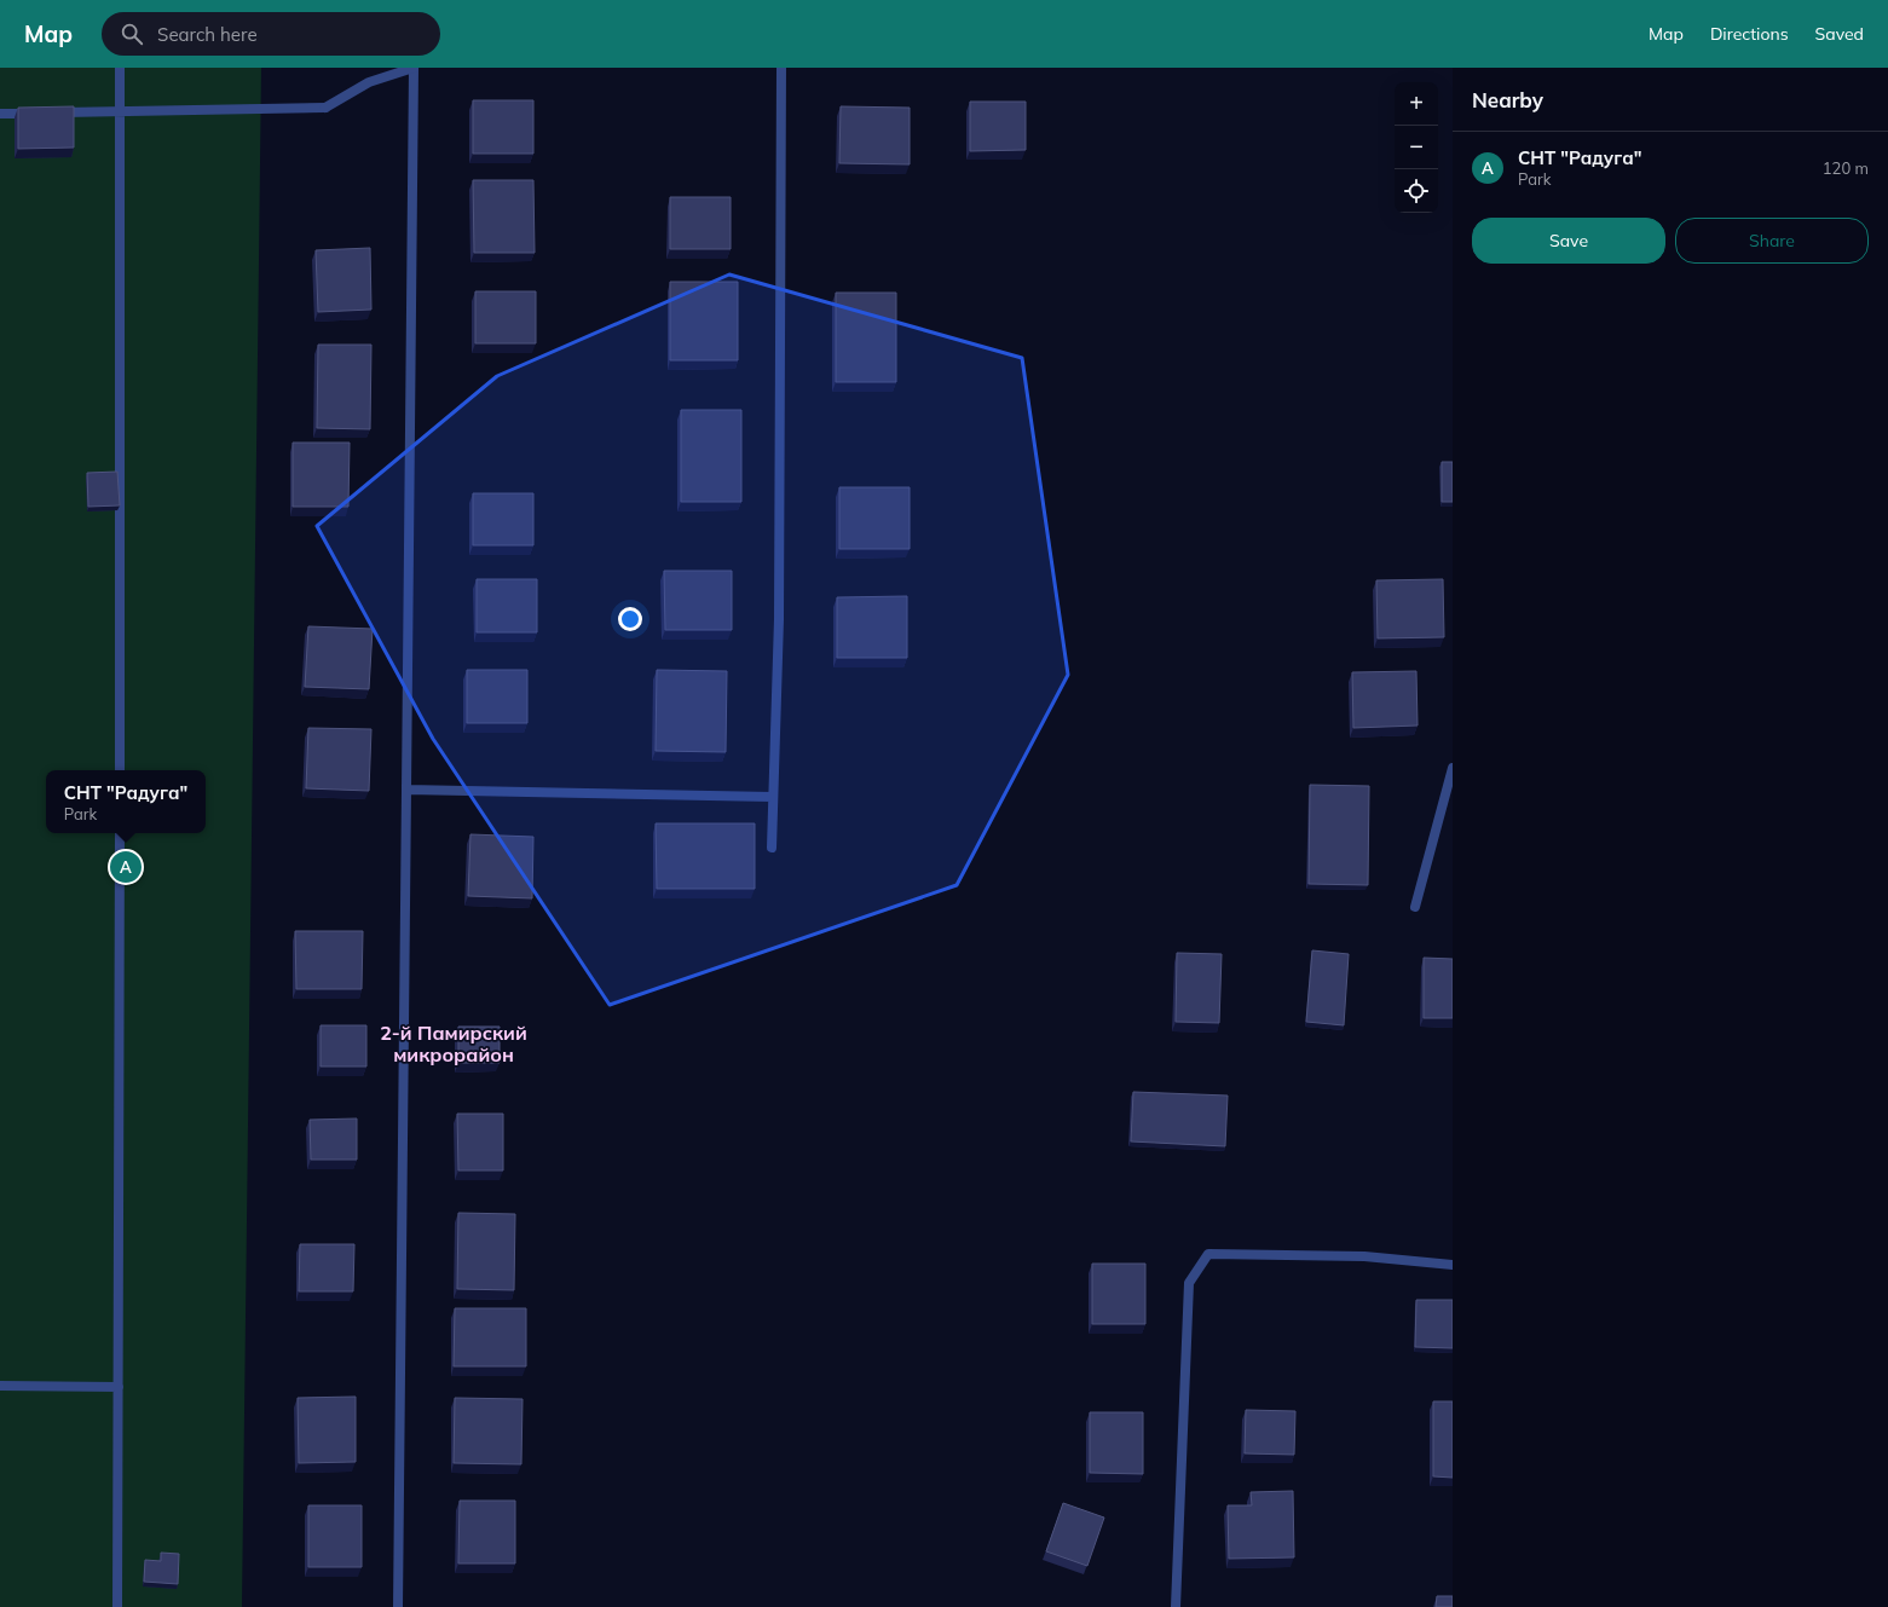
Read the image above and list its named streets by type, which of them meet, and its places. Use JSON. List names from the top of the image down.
{
  "districts": ["2-й Памирский микрорайон"],
  "page": {
    "header": "Map",
    "search": "Search here",
    "nav": ["Map", "Directions", "Saved"],
    "heading": "Nearby",
    "map_buttons": ["+", "−"],
    "list": [
      {
        "mark": "A",
        "name": "СНТ \"Радуга\"",
        "note": "Park",
        "value": "120 m"
      }
    ],
    "buttons": ["Save", "Share"],
    "popup": ["СНТ \"Радуга\"", "Park"],
    "pins": "A"
  }
}
